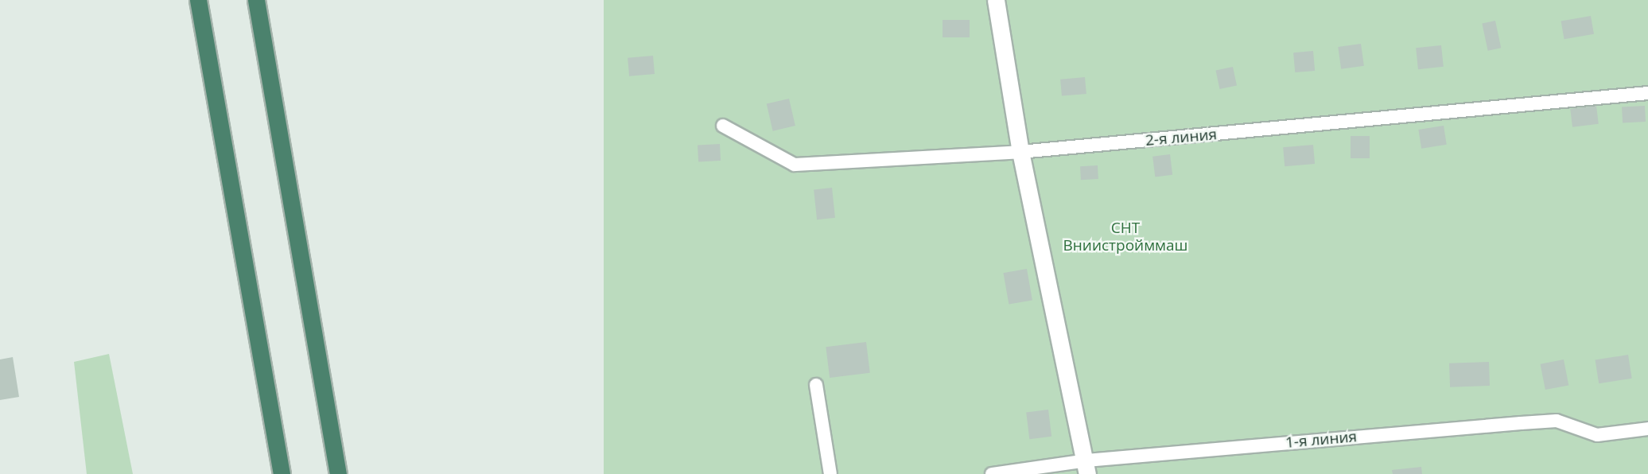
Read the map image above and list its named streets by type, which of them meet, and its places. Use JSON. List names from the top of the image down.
{
  "streets": {
    "lane": ["2-я линия", "1-я линия"]
  },
  "parks": ["СНТ Вниистройммаш"]
}
